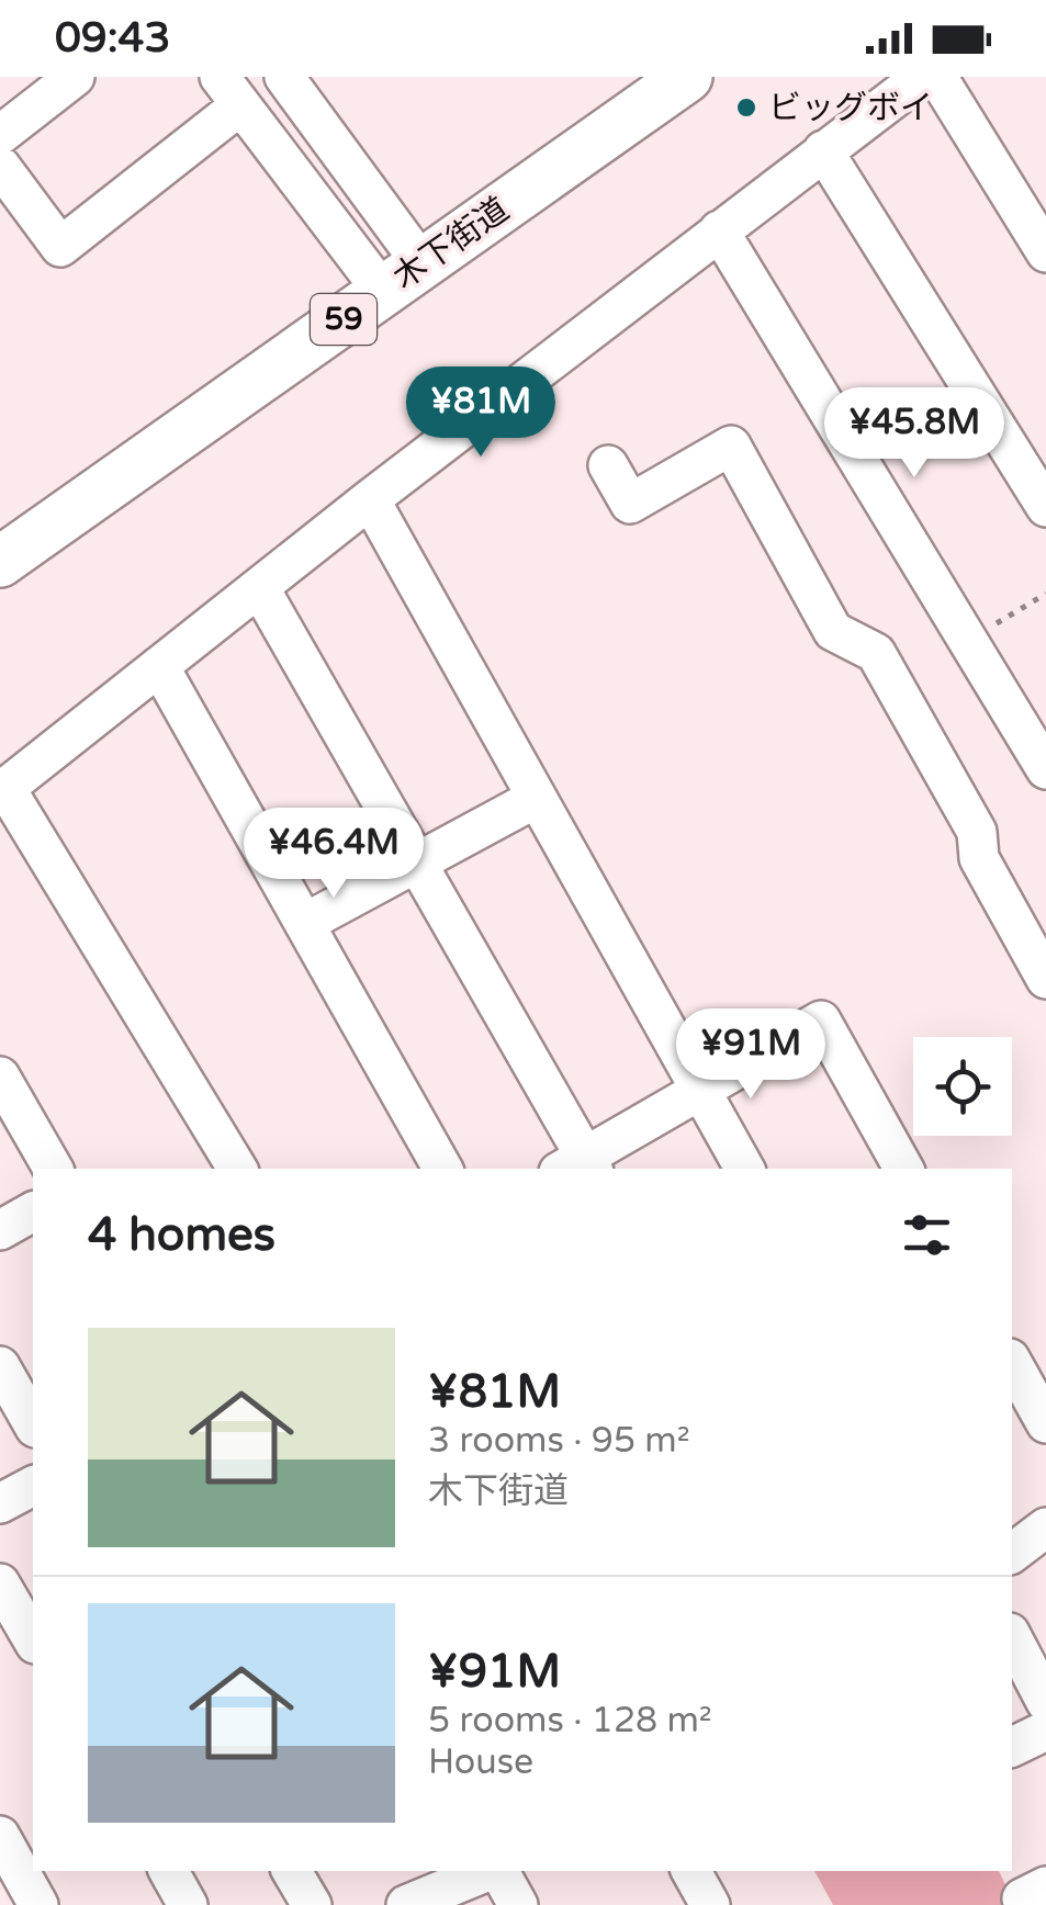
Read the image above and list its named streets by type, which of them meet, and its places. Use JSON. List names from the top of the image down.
{
  "streets": {
    "main road": ["木下街道", "59"]
  },
  "places": ["ビッグボイ"],
  "page": {
    "status": "09:43",
    "price": [
      "¥81M",
      "¥45.8M",
      "¥46.4M",
      "¥91M"
    ],
    "heading": "4 homes",
    "list": [
      {
        "name": "¥81M",
        "note": "3 rooms · 95 m² · 木下街道"
      },
      {
        "name": "¥91M",
        "note": "5 rooms · 128 m² · House"
      }
    ]
  }
}
